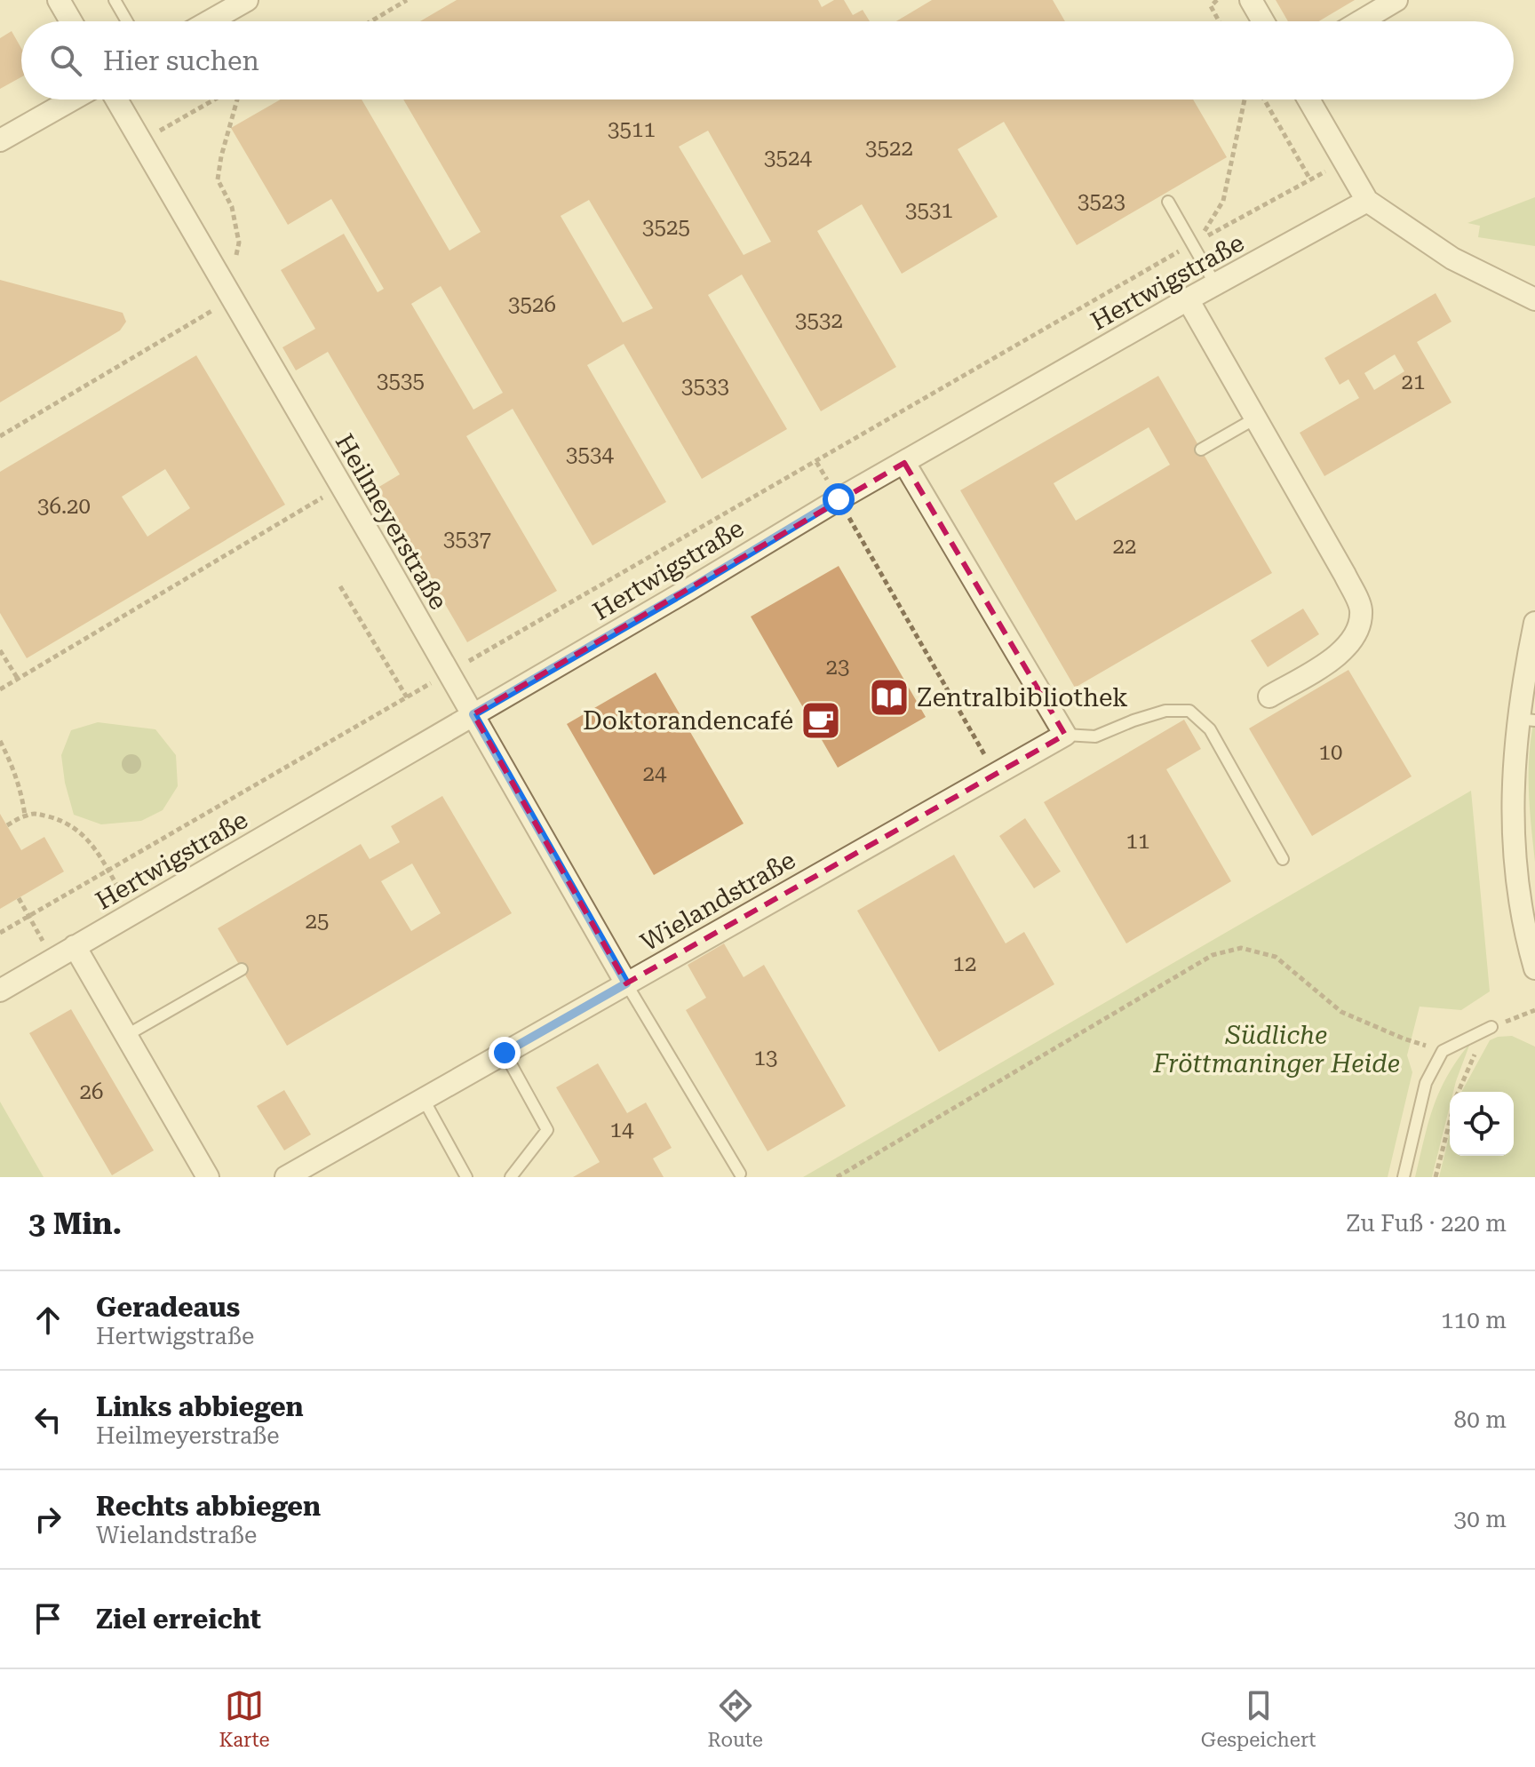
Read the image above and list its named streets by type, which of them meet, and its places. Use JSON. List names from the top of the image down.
{
  "streets": {
    "street": ["Hertwigstraße", "Heilmeyerstraße", "Wielandstraße"]
  },
  "crossings": [
    ["Hertwigstraße", "Heilmeyerstraße"],
    ["Heilmeyerstraße", "Wielandstraße"]
  ],
  "parks": ["Südliche Fröttmaninger Heide"],
  "places": {
    "library": ["Zentralbibliothek"],
    "cafe": ["Doktorandencafé"]
  },
  "house_numbers": [
    "3511",
    "3522",
    "3524",
    "3523",
    "3531",
    "3525",
    "3526",
    "3532",
    "3535",
    "21",
    "3533",
    "3534",
    "36.20",
    "3537",
    "22",
    "23",
    "10",
    "24",
    "11",
    "25",
    "12",
    "13",
    "26",
    "14"
  ],
  "page": {
    "search": "Hier suchen",
    "heading": ["3 Min.", "Zu Fuß · 220 m"],
    "list": [
      ["Geradeaus", "Hertwigstraße", "110 m"],
      ["Links abbiegen", "Heilmeyerstraße", "80 m"],
      ["Rechts abbiegen", "Wielandstraße", "30 m"],
      "Ziel erreicht"
    ],
    "nav": ["Karte", "Route", "Gespeichert"]
  }
}
